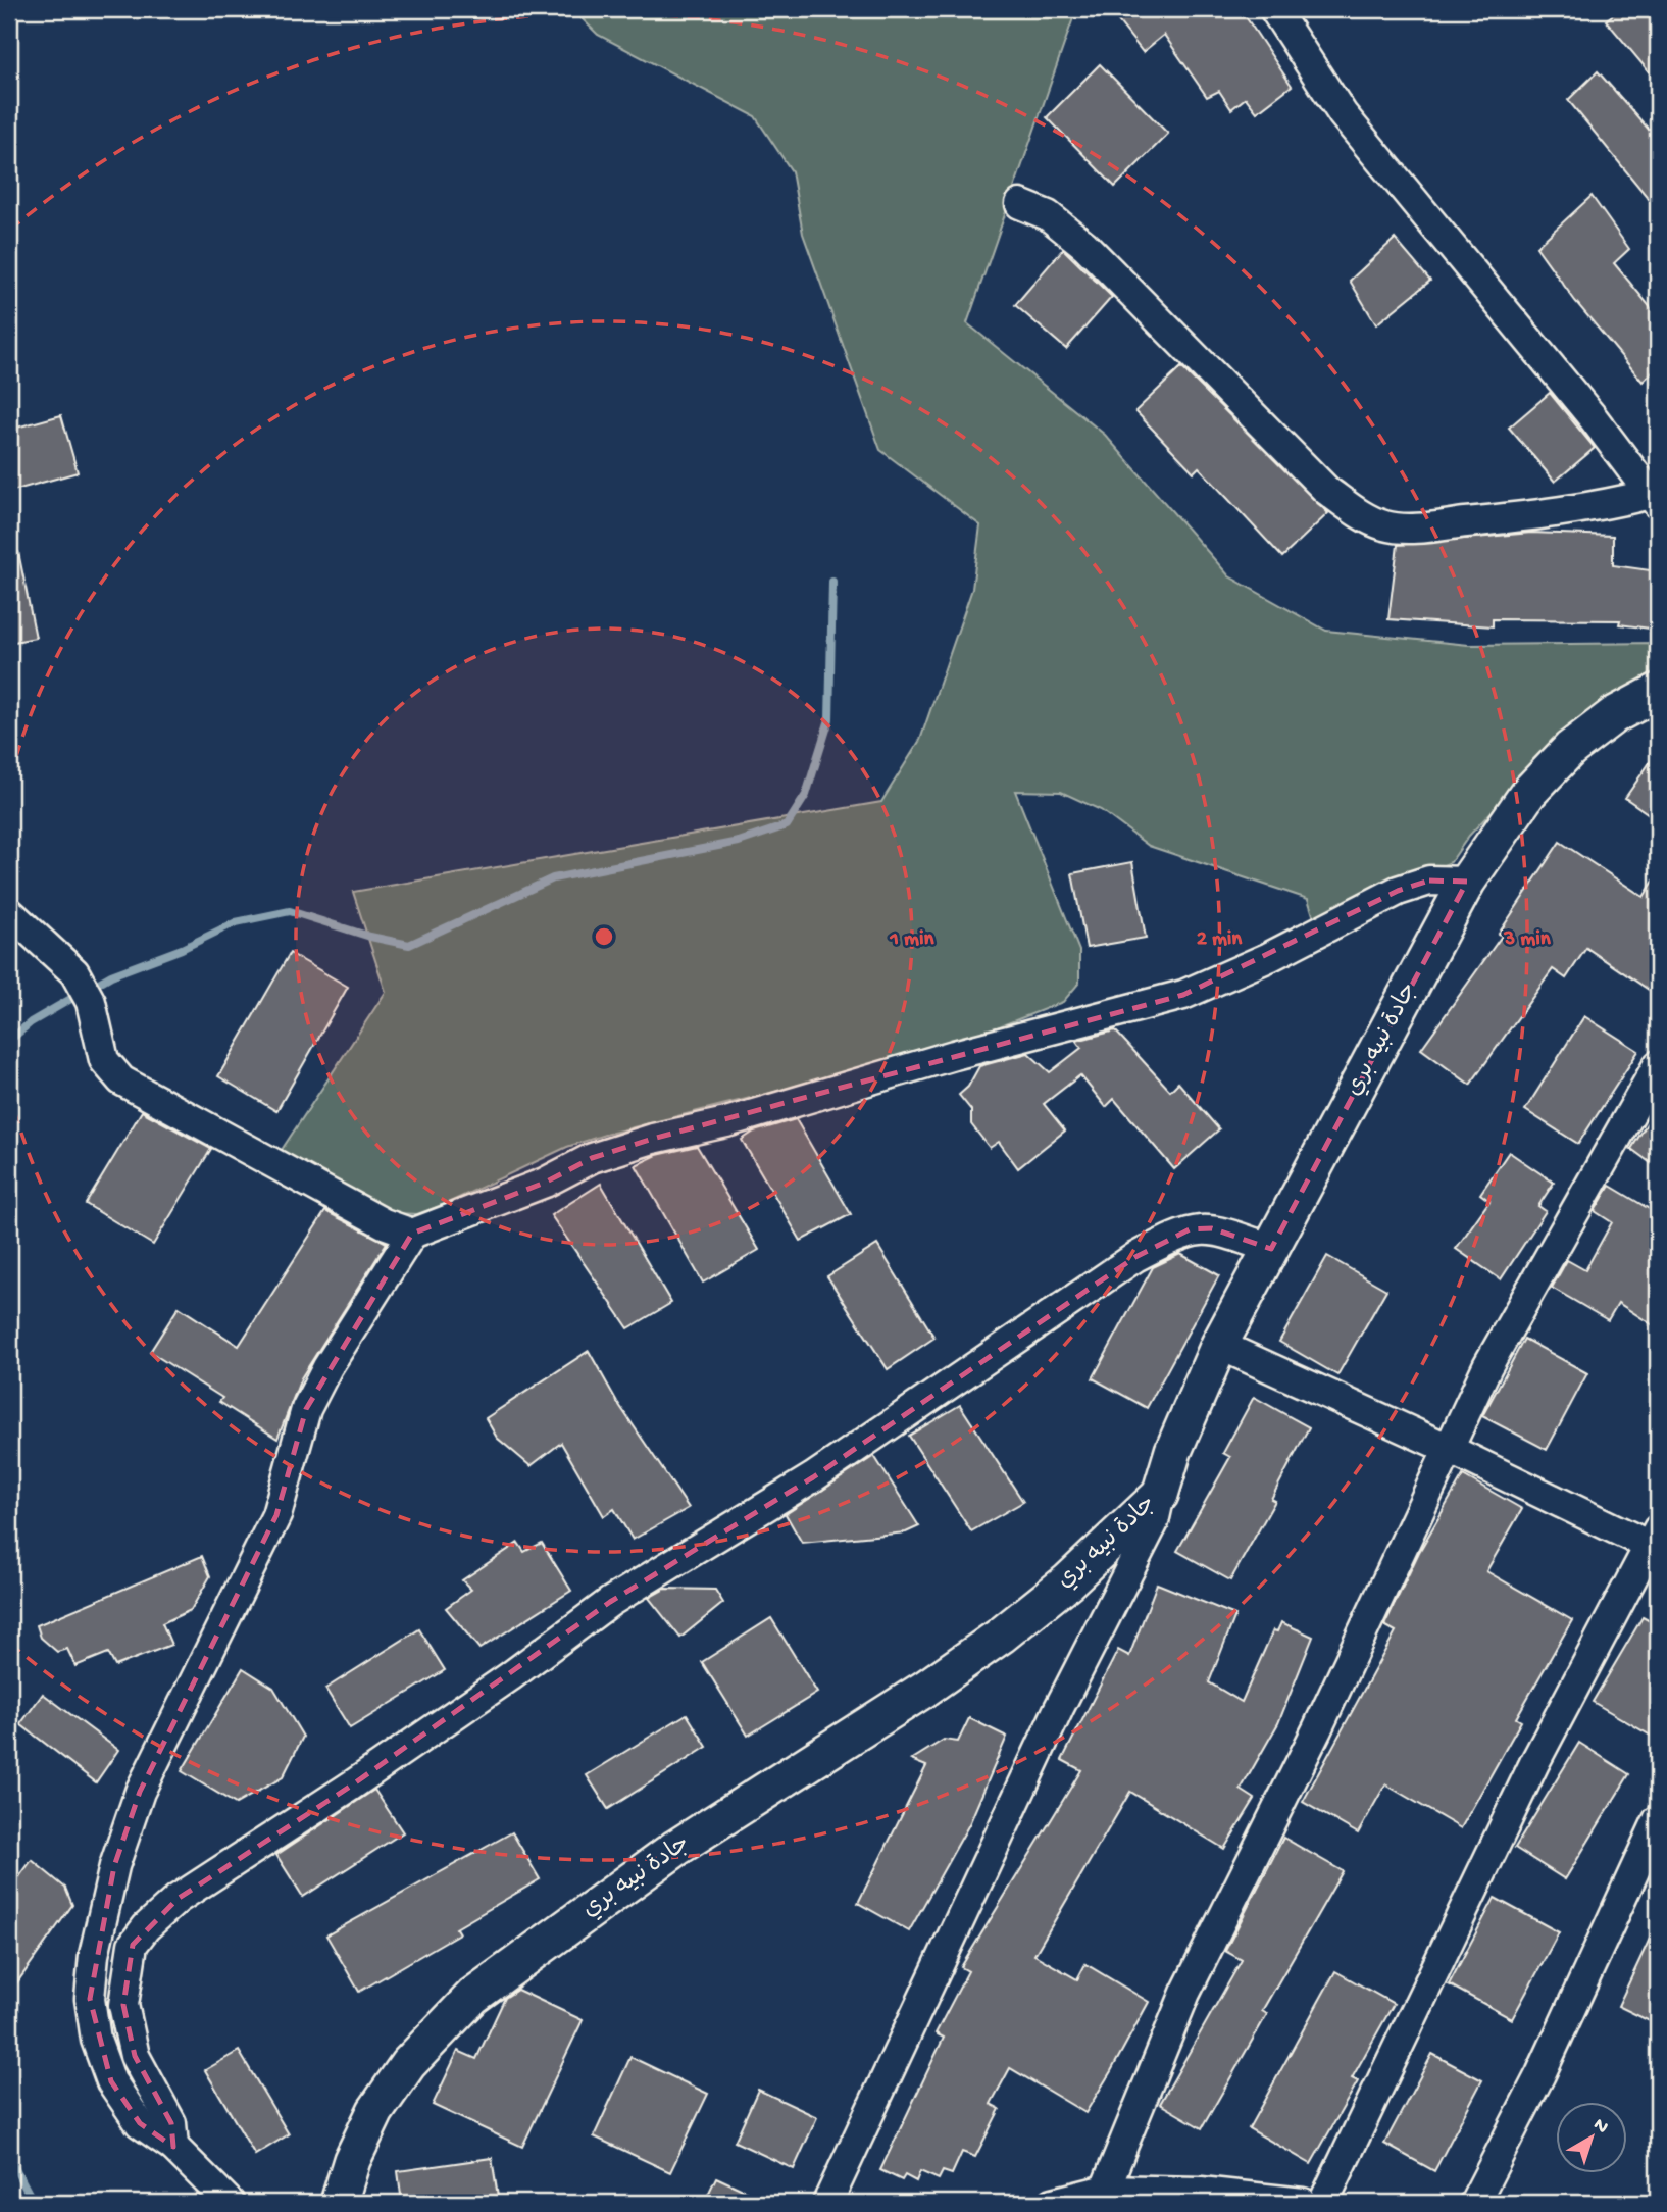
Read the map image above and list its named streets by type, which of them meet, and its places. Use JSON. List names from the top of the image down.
{
  "streets": {
    "street": ["جادة نبيه بري"]
  },
  "north": "top right",
  "rings": ["1 min", "2 min", "3 min"]
}
